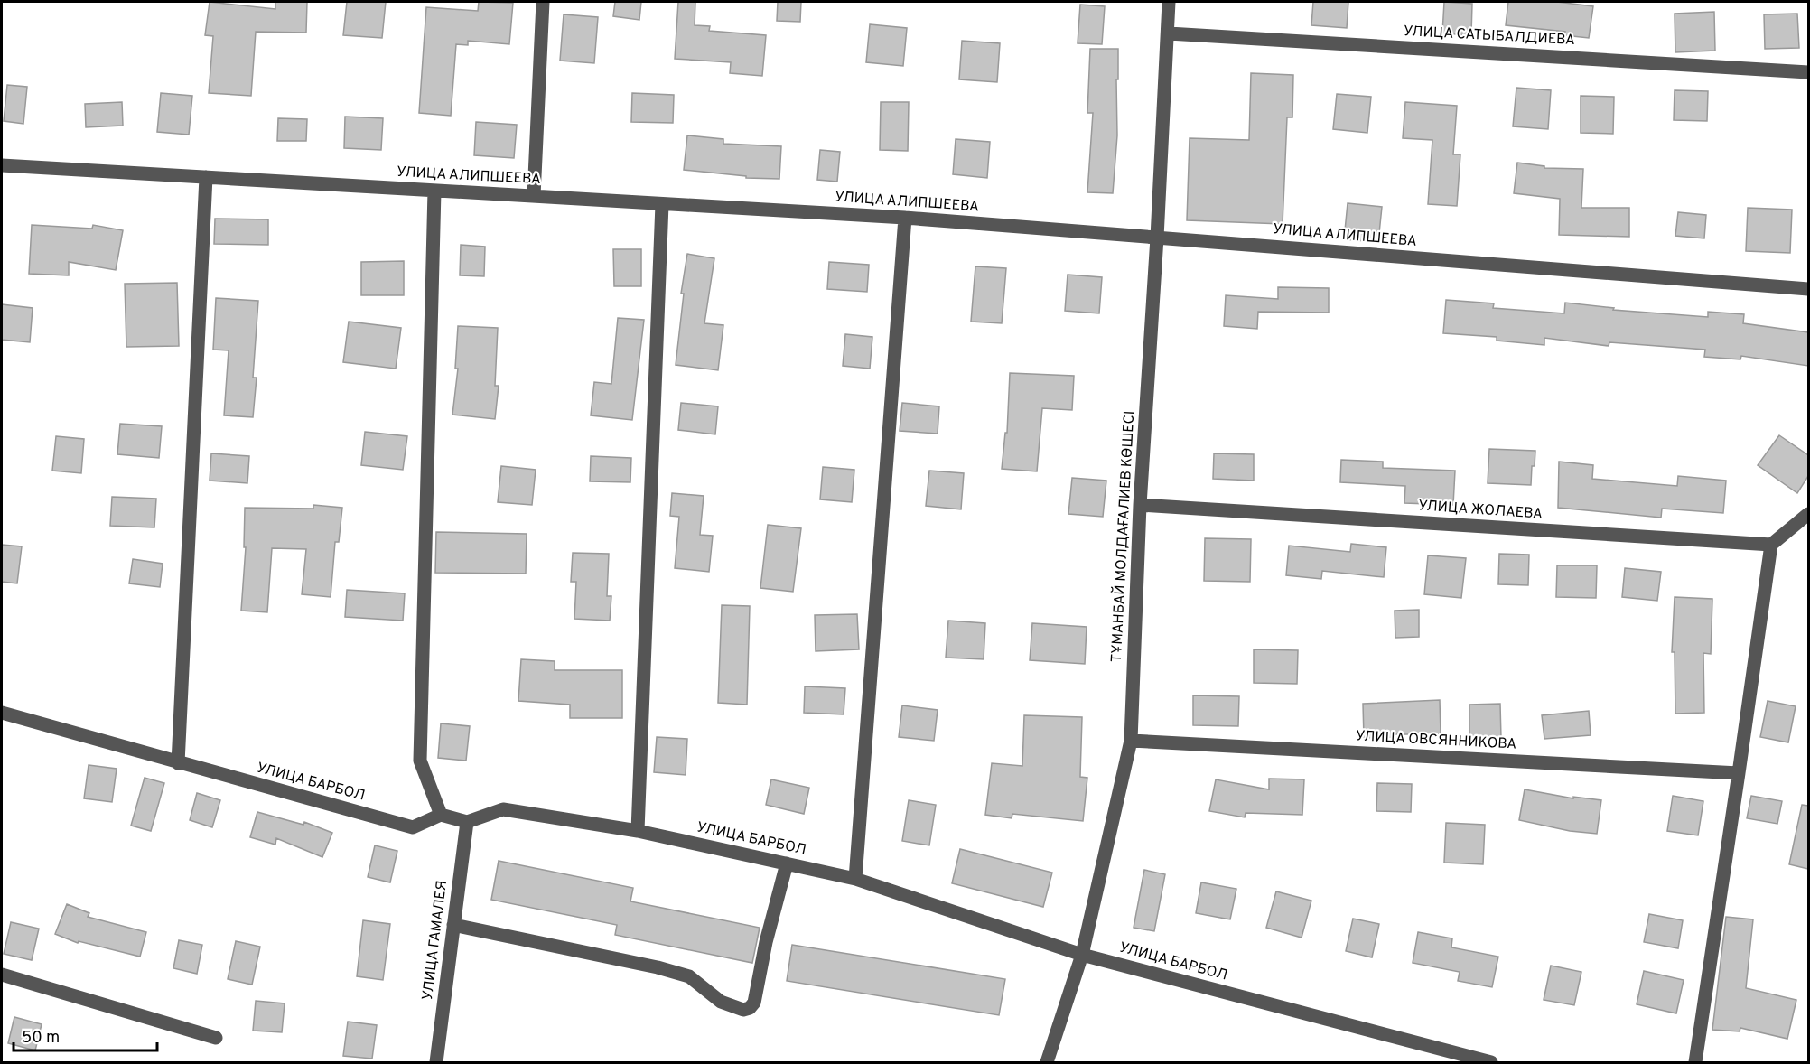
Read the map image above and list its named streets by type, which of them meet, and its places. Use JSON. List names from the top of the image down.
{
  "streets": {
    "street": [
      "УЛИЦА САТЫБАЛДИЕВА",
      "УЛИЦА АЛИПШЕЕВА",
      "УЛИЦА ЖОЛАЕВА",
      "ТҰМАНБАЙ МОЛДАҒАЛИЕВ КӨШЕСІ",
      "УЛИЦА ОВСЯННИКОВА",
      "УЛИЦА БАРБОЛ",
      "УЛИЦА ГАМАЛЕЯ"
    ]
  },
  "crossings": [
    ["УЛИЦА САТЫБАЛДИЕВА", "ТҰМАНБАЙ МОЛДАҒАЛИЕВ КӨШЕСІ"],
    ["УЛИЦА АЛИПШЕЕВА", "ТҰМАНБАЙ МОЛДАҒАЛИЕВ КӨШЕСІ"],
    ["УЛИЦА ЖОЛАЕВА", "ТҰМАНБАЙ МОЛДАҒАЛИЕВ КӨШЕСІ"],
    ["ТҰМАНБАЙ МОЛДАҒАЛИЕВ КӨШЕСІ", "УЛИЦА ОВСЯННИКОВА"],
    ["ТҰМАНБАЙ МОЛДАҒАЛИЕВ КӨШЕСІ", "УЛИЦА БАРБОЛ"],
    ["УЛИЦА БАРБОЛ", "УЛИЦА ГАМАЛЕЯ"]
  ],
  "scale_bar": "50 m"
}
